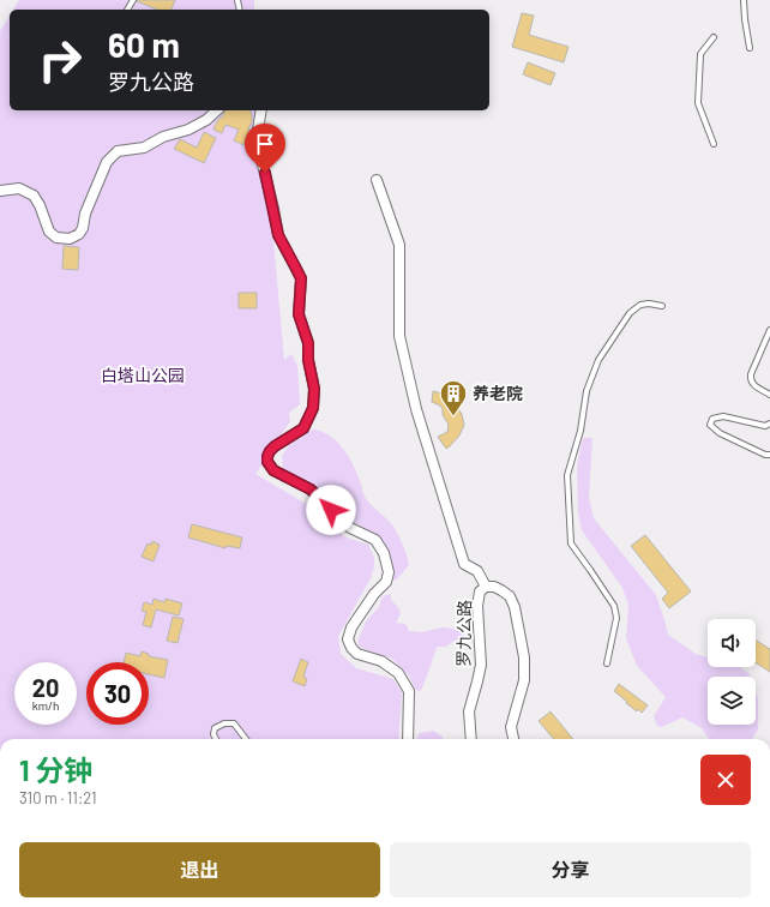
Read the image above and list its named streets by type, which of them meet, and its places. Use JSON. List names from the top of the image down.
{
  "streets": {
    "street": ["罗九公路"]
  },
  "parks": ["白塔山公园"],
  "places": {
    "building": ["养老院"]
  },
  "page": {
    "turn": ["60 m", "罗九公路"],
    "speed": "20 km/h",
    "limit": "30",
    "heading": ["1 分钟", "310 m · 11:21"],
    "buttons": ["退出", "分享"]
  }
}
